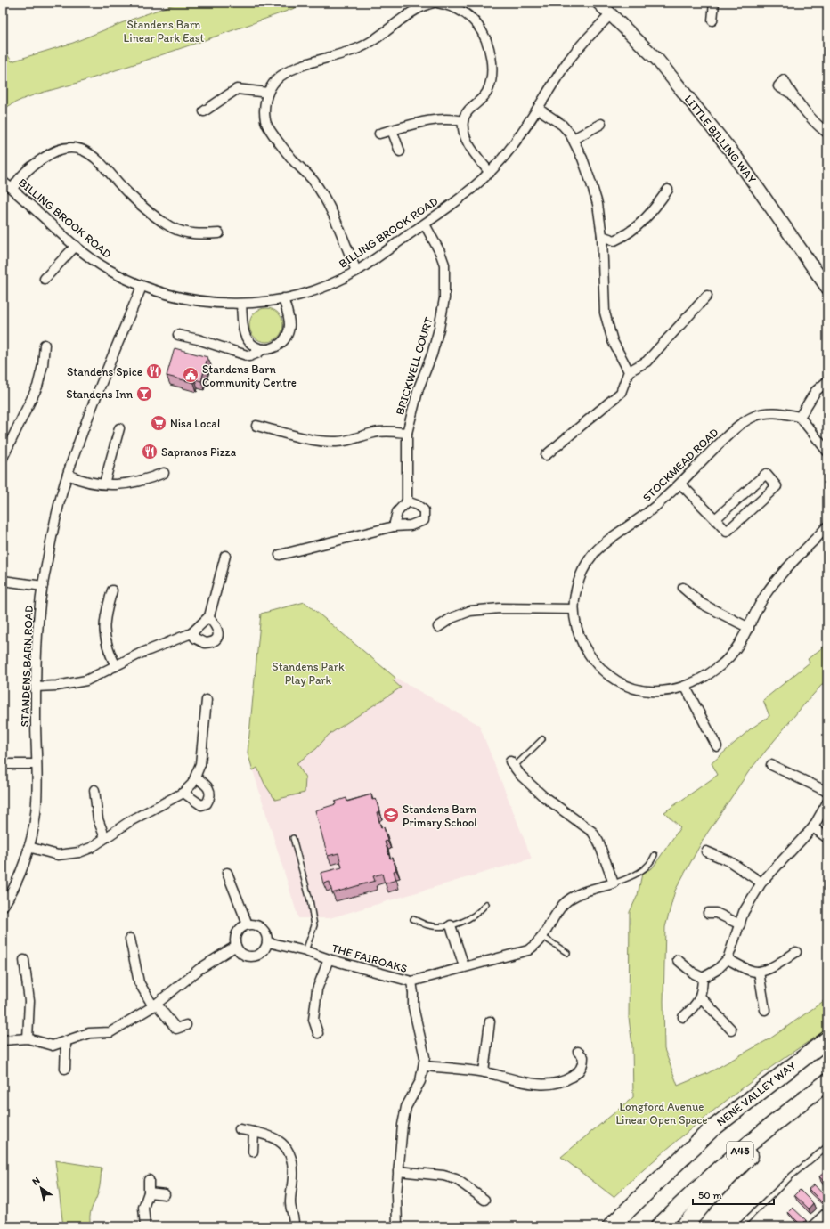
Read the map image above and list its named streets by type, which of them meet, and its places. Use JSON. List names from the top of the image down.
{
  "streets": {
    "highway": ["NENE VALLEY WAY", "A45"],
    "street": [
      "LITTLE BILLING WAY",
      "BILLING BROOK ROAD",
      "BRICKWELL COURT",
      "STOCKMEAD ROAD",
      "STANDENS BARN ROAD",
      "THE FAIROAKS"
    ]
  },
  "crossings": [
    ["LITTLE BILLING WAY", "BILLING BROOK ROAD"],
    ["BILLING BROOK ROAD", "BRICKWELL COURT"],
    ["BILLING BROOK ROAD", "STANDENS BARN ROAD"]
  ],
  "parks": ["Standens Barn Linear Park East", "Standens Park Play Park", "Longford Avenue Linear Open Space"],
  "places": {
    "restaurant": ["Standens Spice", "Sapranos Pizza"],
    "public building": ["Standens Barn Community Centre"],
    "bar": ["Standens Inn"],
    "supermarket": ["Nisa Local"],
    "school or university": ["Standens Barn Primary School"]
  },
  "scale_bar": "50 m",
  "north": "top left"
}
